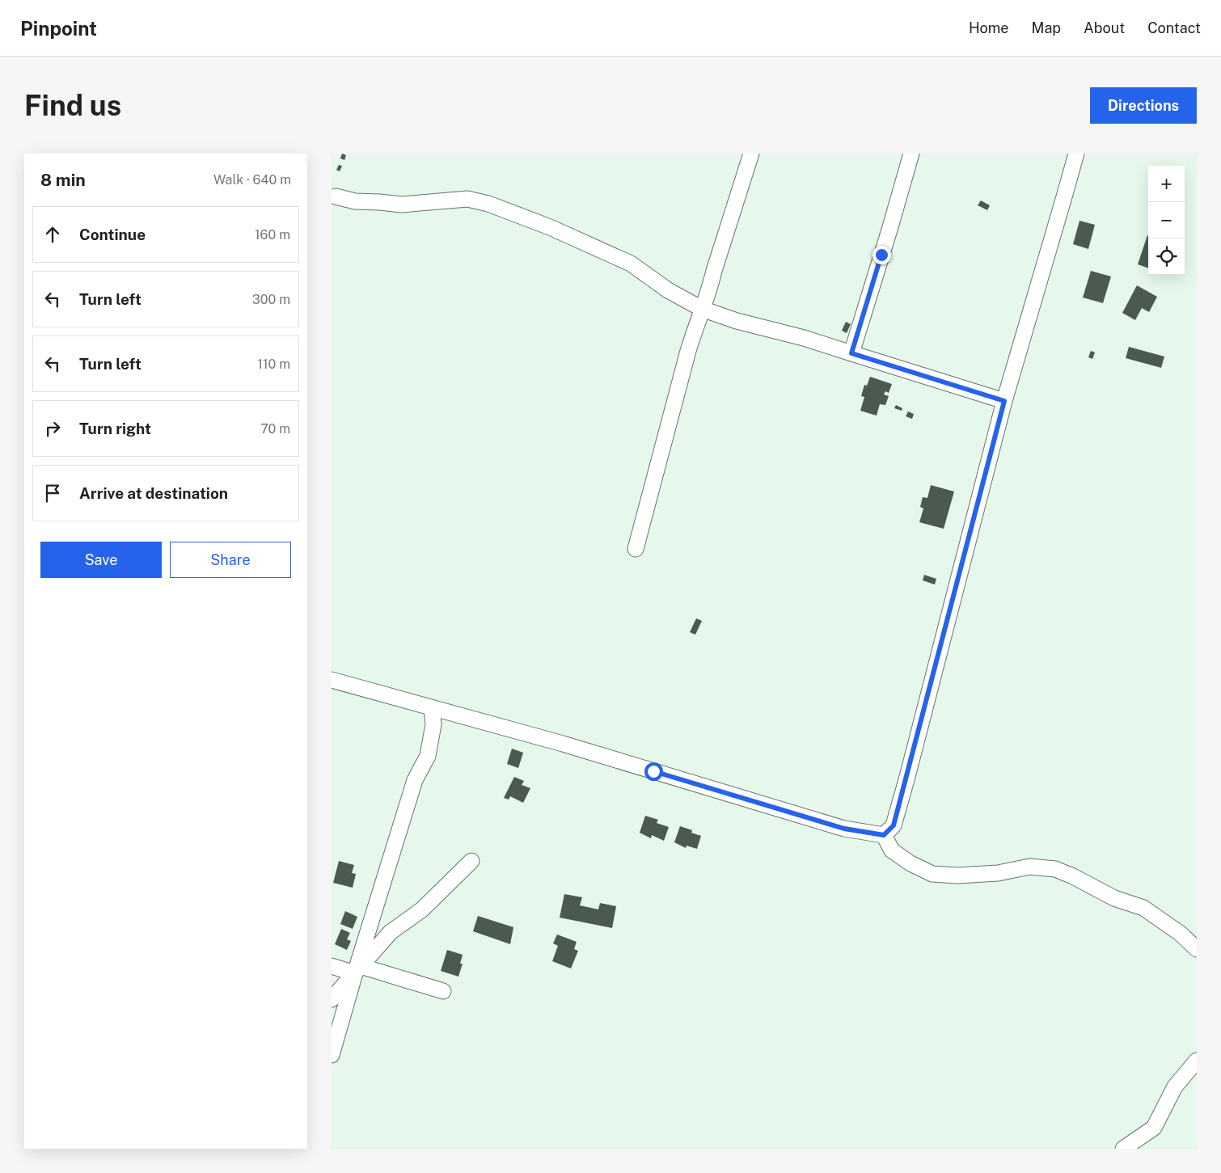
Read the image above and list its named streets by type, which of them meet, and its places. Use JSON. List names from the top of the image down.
{
  "page": {
    "header": "Pinpoint",
    "nav": [
      "Home",
      "Map",
      "About",
      "Contact"
    ],
    "buttons": [
      "Directions",
      ["Save", "Share"]
    ],
    "title": "Find us",
    "heading": ["8 min", "Walk · 640 m"],
    "map_buttons": ["+", "−"],
    "list": [
      ["Continue", "160 m"],
      ["Turn left", "300 m"],
      ["Turn left", "110 m"],
      ["Turn right", "70 m"],
      "Arrive at destination"
    ]
  }
}
